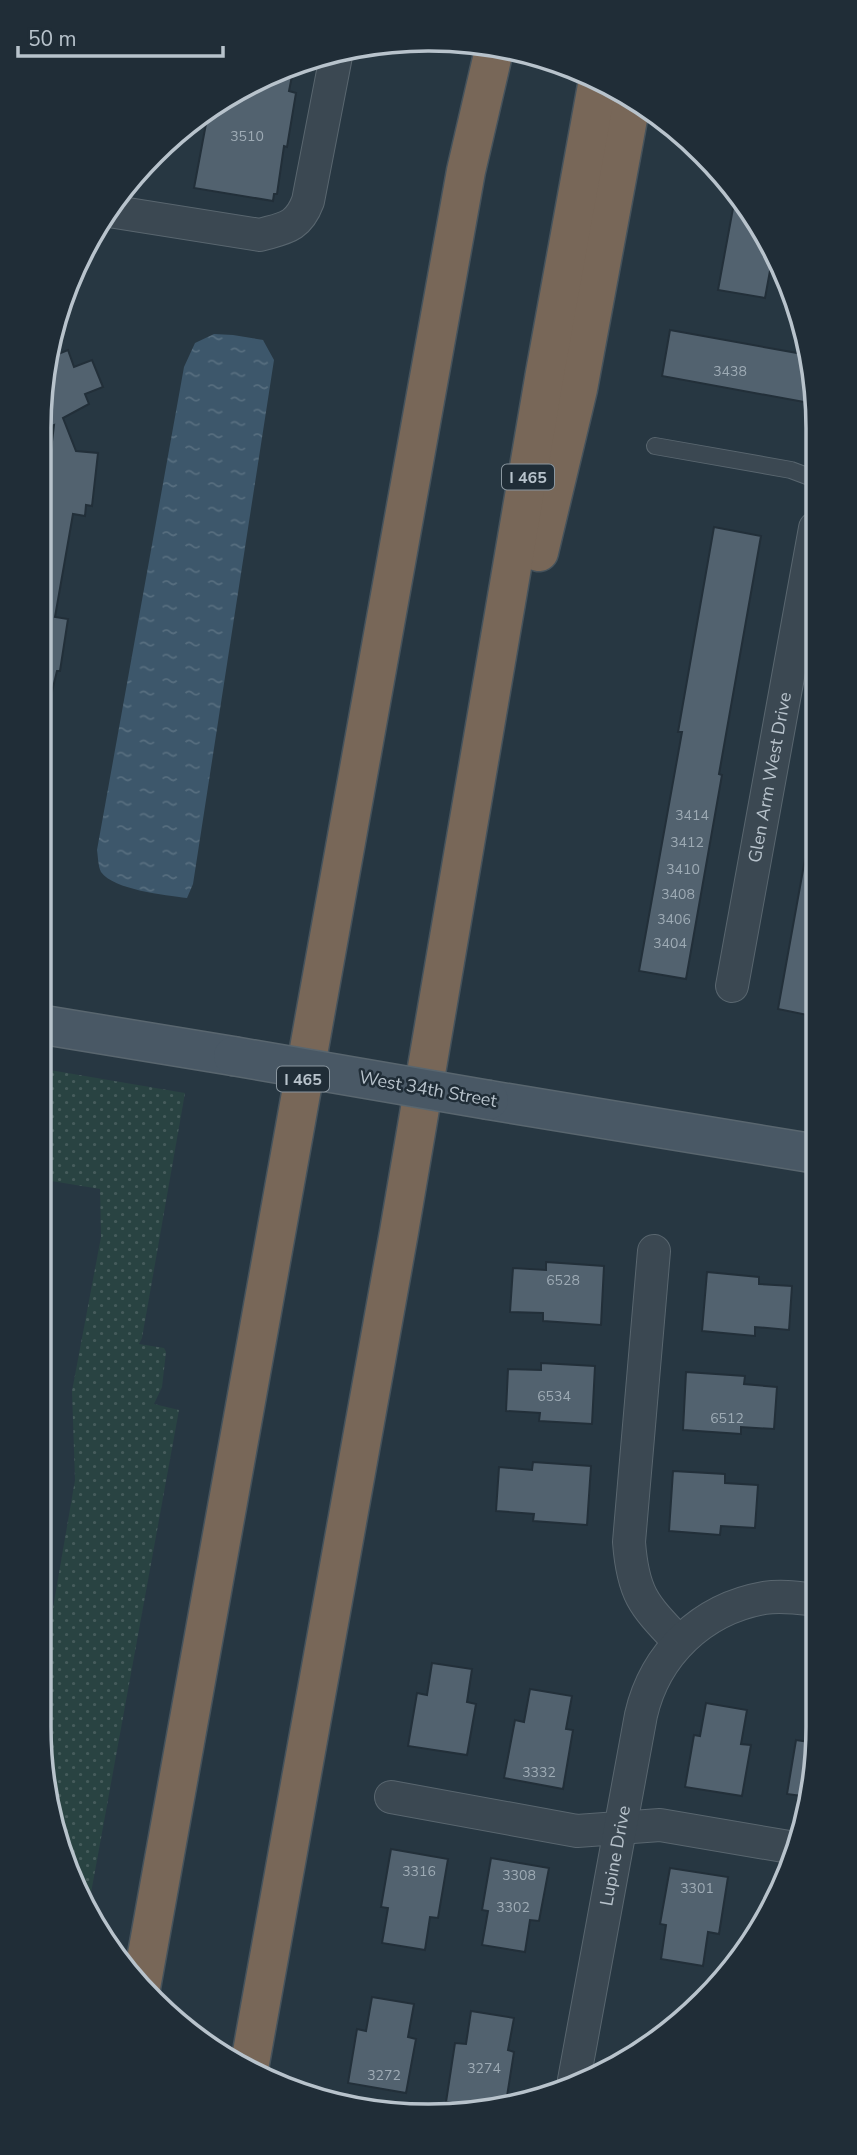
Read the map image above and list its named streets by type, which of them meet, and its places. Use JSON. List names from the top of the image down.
{
  "streets": {
    "highway": ["I 465"],
    "street": ["Glen Arm West Drive", "West 34th Street", "Lupine Drive"]
  },
  "house_numbers": [
    "3510",
    "3438",
    "3414",
    "3412",
    "3410",
    "3408",
    "3406",
    "3404",
    "6528",
    "6534",
    "6512",
    "3332",
    "3316",
    "3308",
    "3301",
    "3302",
    "3274",
    "3272"
  ],
  "scale_bar": "50 m"
}
